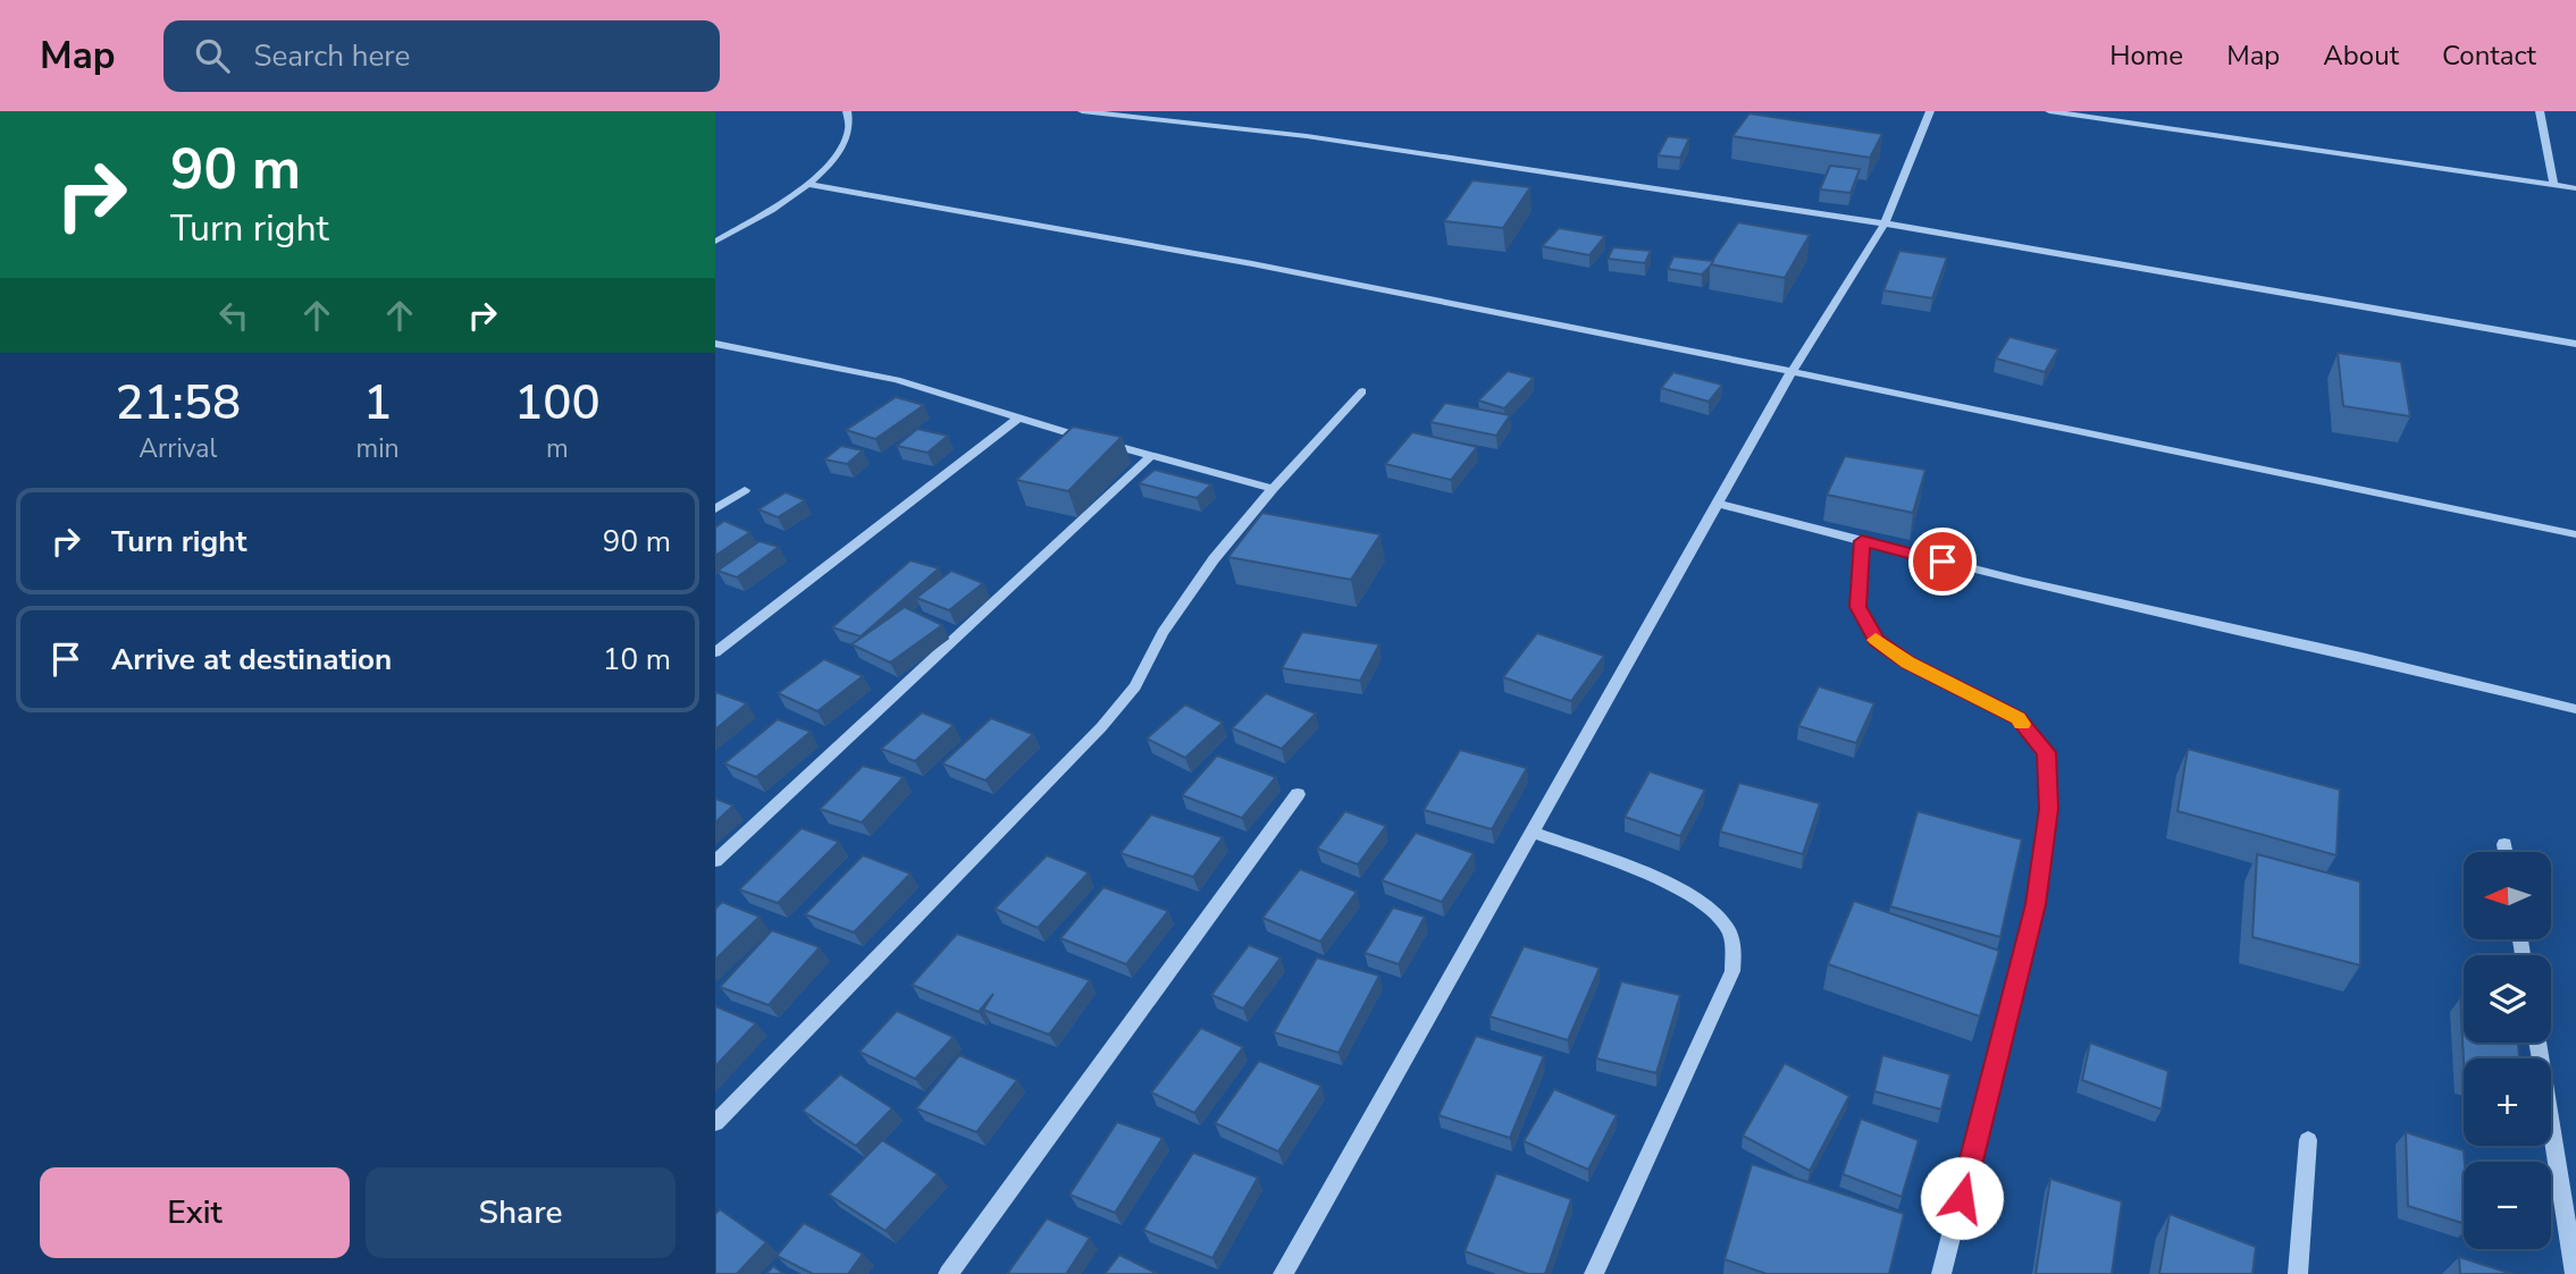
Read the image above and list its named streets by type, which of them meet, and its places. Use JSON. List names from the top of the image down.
{
  "north": "left",
  "page": {
    "header": "Map",
    "search": "Search here",
    "nav": [
      "Home",
      "Map",
      "About",
      "Contact"
    ],
    "turn": ["90 m", "Turn right"],
    "eta": [
      "21:58",
      "Arrival",
      "1",
      "min",
      "100",
      "m"
    ],
    "list": [
      {
        "name": "Turn right",
        "value": "90 m"
      },
      {
        "name": "Arrive at destination",
        "value": "10 m"
      }
    ],
    "map_buttons": ["+", "−"],
    "buttons": ["Exit", "Share"]
  }
}
